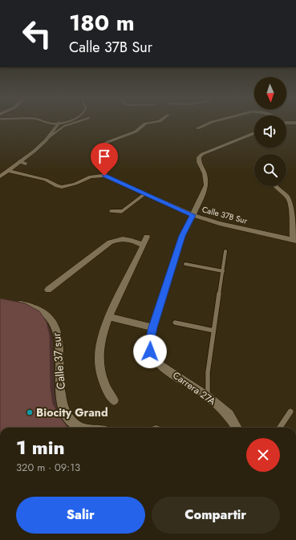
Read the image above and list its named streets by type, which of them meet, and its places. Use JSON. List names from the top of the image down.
{
  "streets": {
    "street": ["Calle 37B Sur", "Calle 37 sur", "Carrera 27A"]
  },
  "crossings": [
    ["Calle 37B Sur", "Carrera 27A"]
  ],
  "places": ["Biocity Grand"],
  "north": "bottom",
  "page": {
    "turn": ["180 m", "Calle 37B Sur"],
    "heading": ["1 min", "320 m · 09:13"],
    "buttons": ["Salir", "Compartir"]
  }
}
